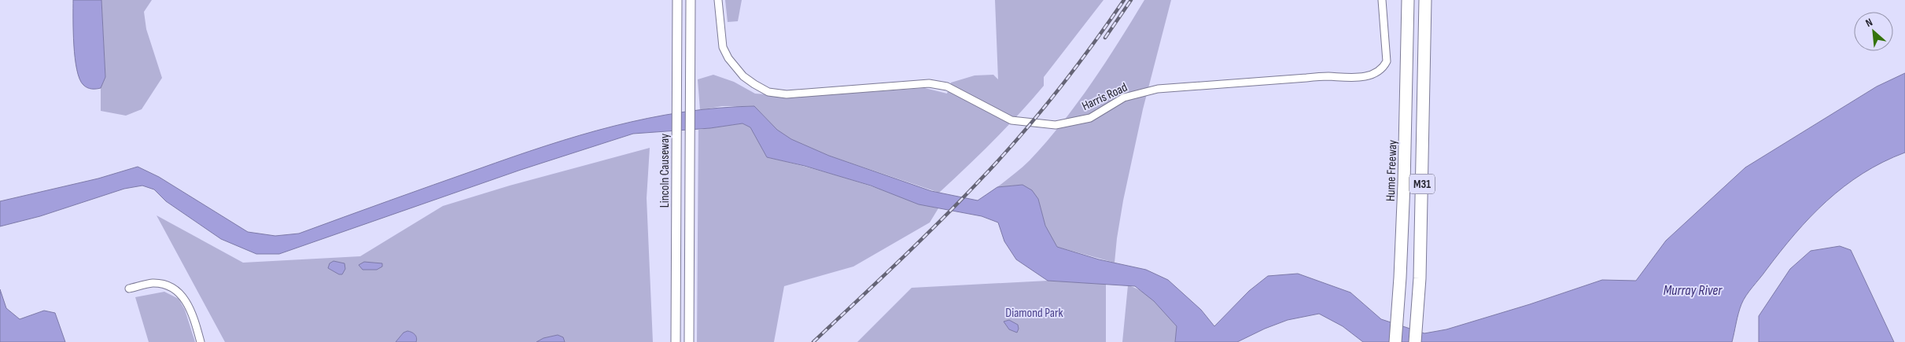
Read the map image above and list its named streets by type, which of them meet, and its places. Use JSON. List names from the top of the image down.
{
  "streets": {
    "highway": ["Hume Freeway", "M31"],
    "main road": ["Lincoln Causeway"],
    "street": ["Harris Road"]
  },
  "water": ["Murray River"],
  "parks": ["Diamond Park"],
  "north": "top left"
}
